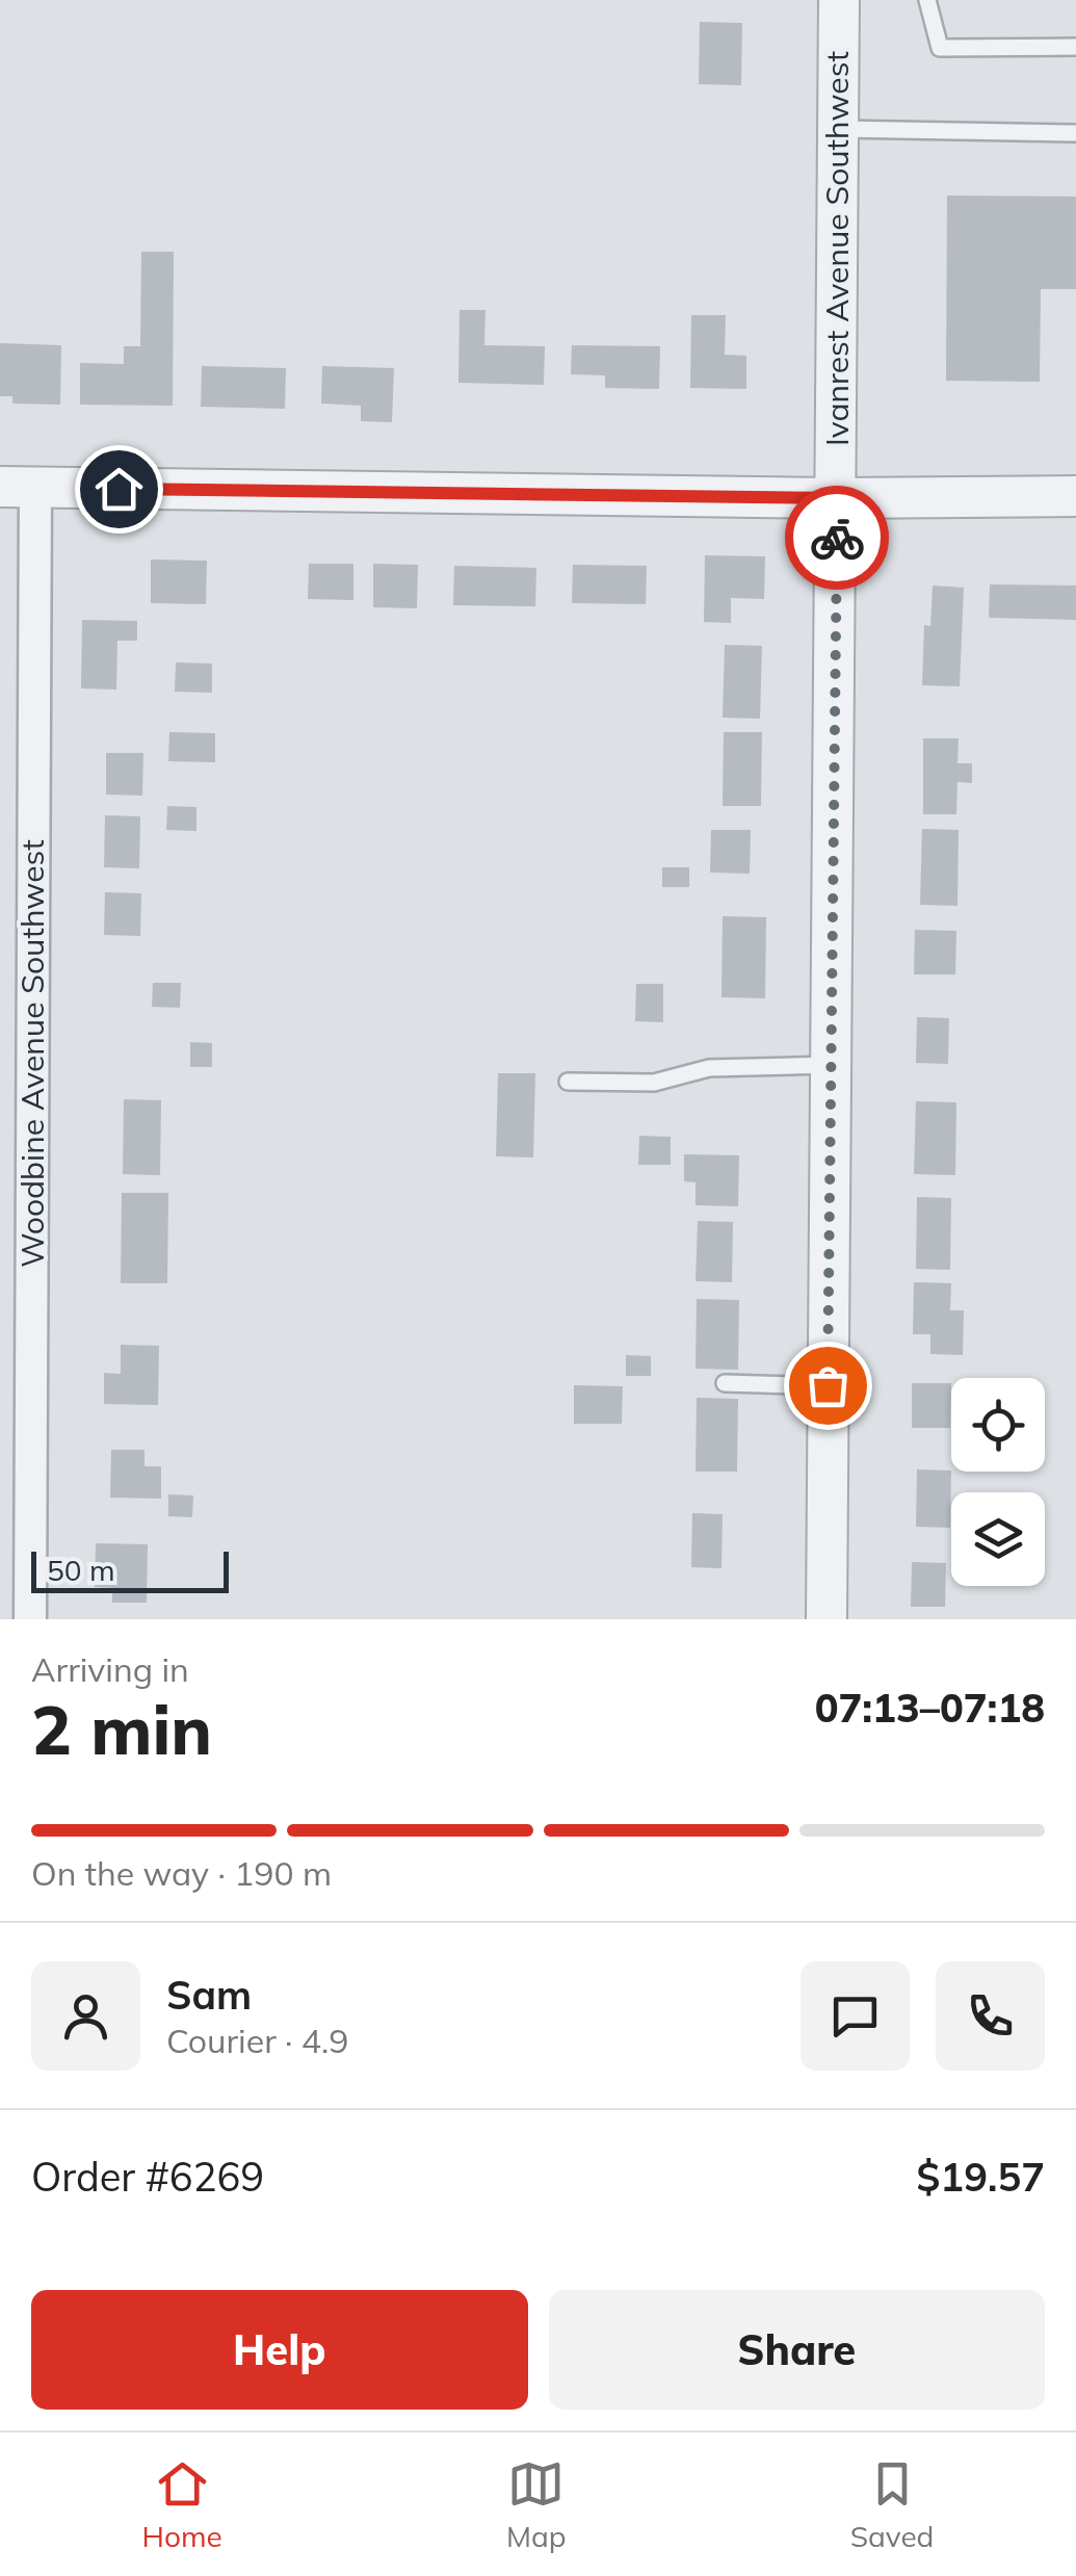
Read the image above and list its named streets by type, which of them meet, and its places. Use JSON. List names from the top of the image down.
{
  "streets": {
    "street": ["Ivanrest Avenue Southwest", "Woodbine Avenue Southwest"]
  },
  "scale_bar": "50 m",
  "page": {
    "scale": "50 m",
    "heading": ["2 min", "Arriving in", "07:13–07:18"],
    "panel": [
      "Sam",
      "Courier · 4.9",
      "Order #6269",
      "$19.57"
    ],
    "bar": "On the way · 190 m",
    "buttons": ["Help", "Share"],
    "tabs": ["Home", "Map", "Saved"]
  }
}
